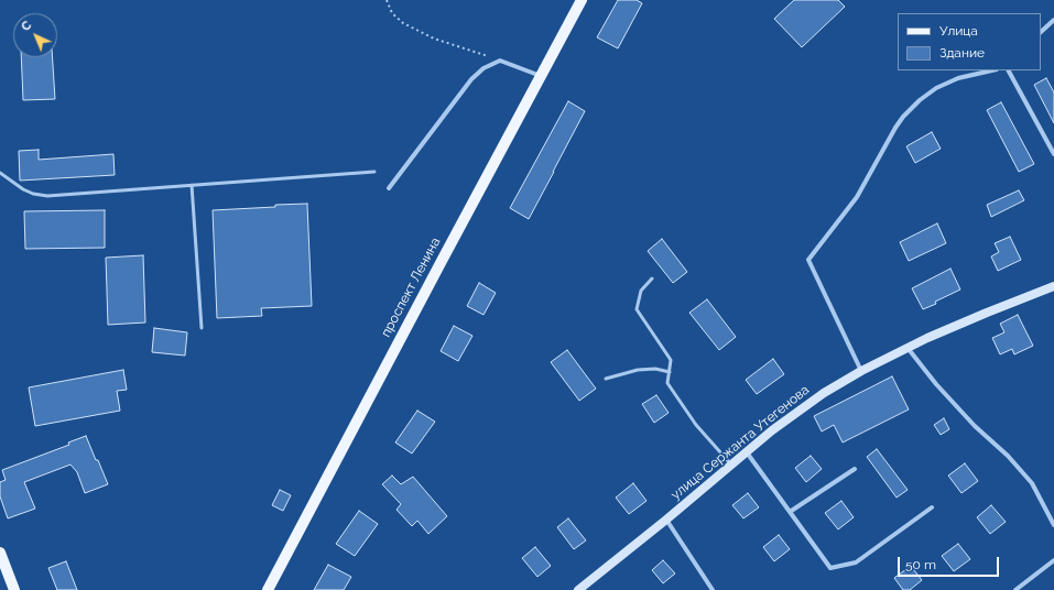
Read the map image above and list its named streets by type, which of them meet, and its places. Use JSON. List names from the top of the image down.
{
  "streets": {
    "main road": ["проспект Ленина", "улица Сержанта Утегенова"]
  },
  "legend": ["Улица", "Здание"],
  "scale_bar": "50 m",
  "north": "top left"
}
